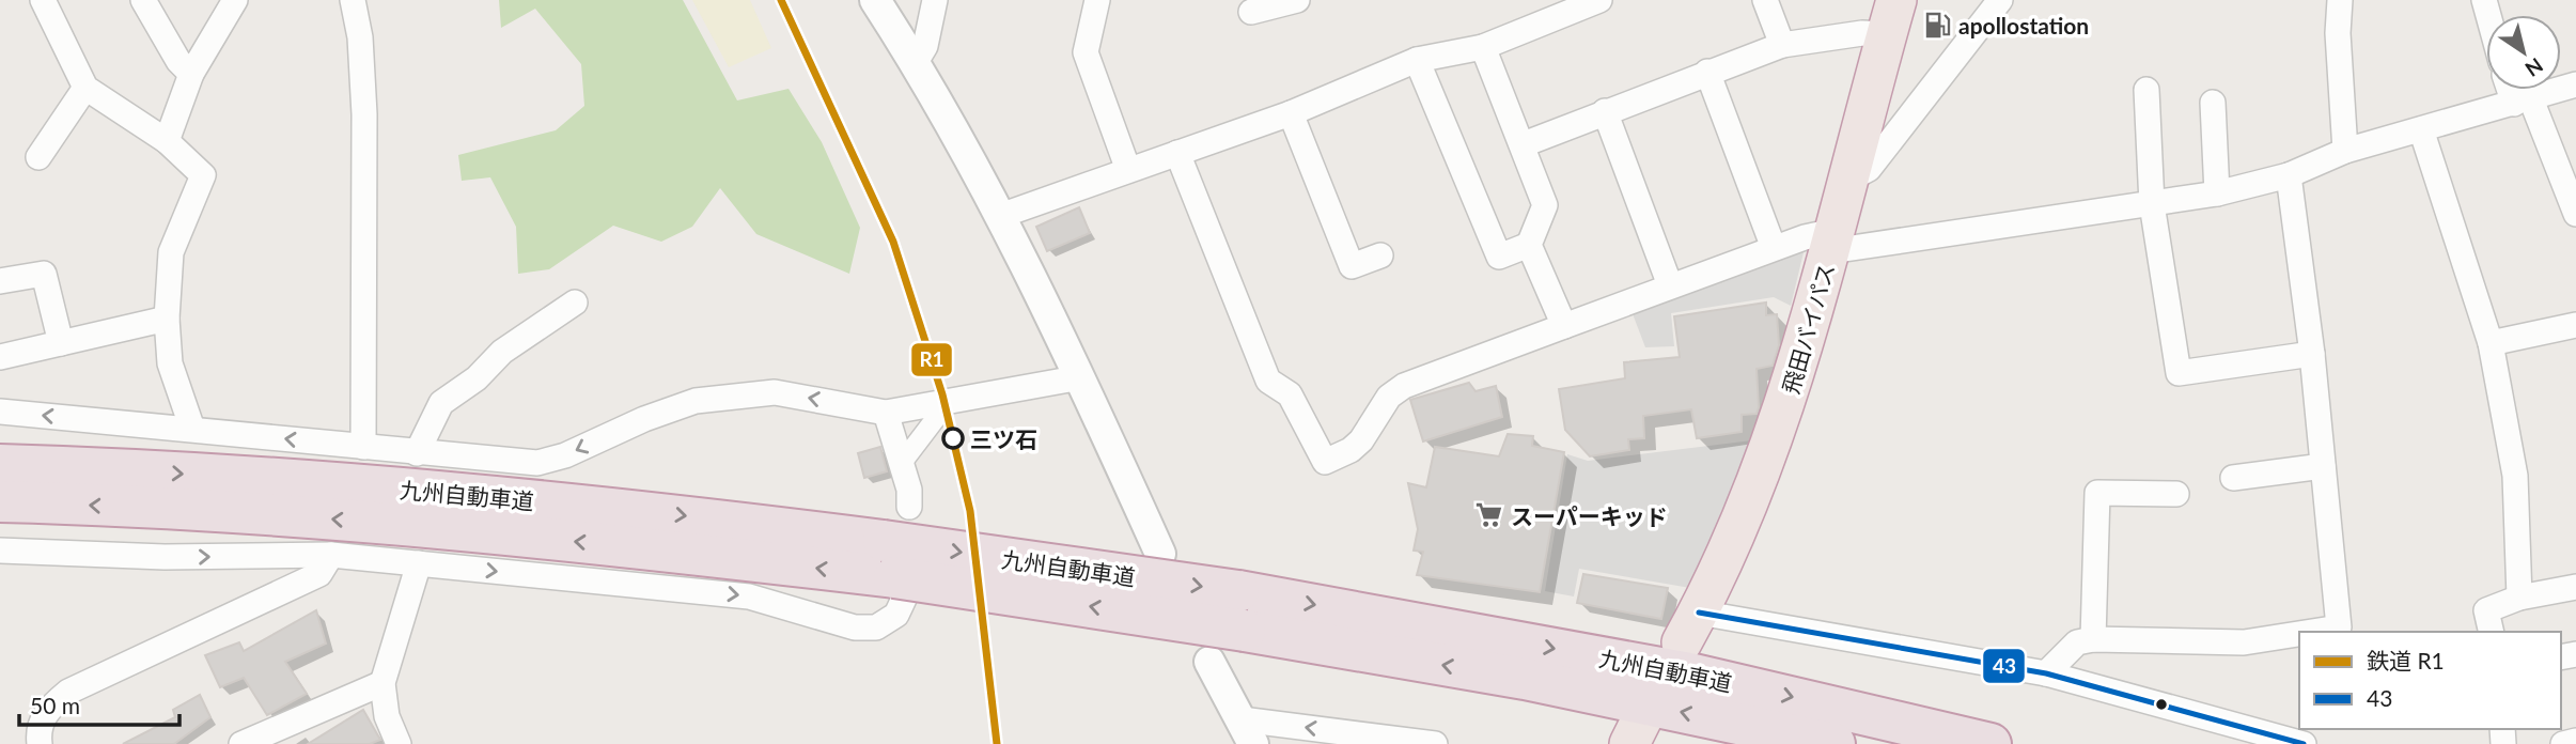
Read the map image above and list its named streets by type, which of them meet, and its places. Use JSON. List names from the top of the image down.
{
  "streets": {
    "highway": ["飛田バイパス", "九州自動車道"]
  },
  "places": {
    "fuel station": ["apollostation"],
    "other": ["三ツ石"],
    "supermarket": ["スーパーキッド"]
  },
  "lines": ["rail line R1", "transit line 43"],
  "legend": ["鉄道 R1", "43"],
  "scale_bar": "50 m",
  "north": "bottom right"
}
